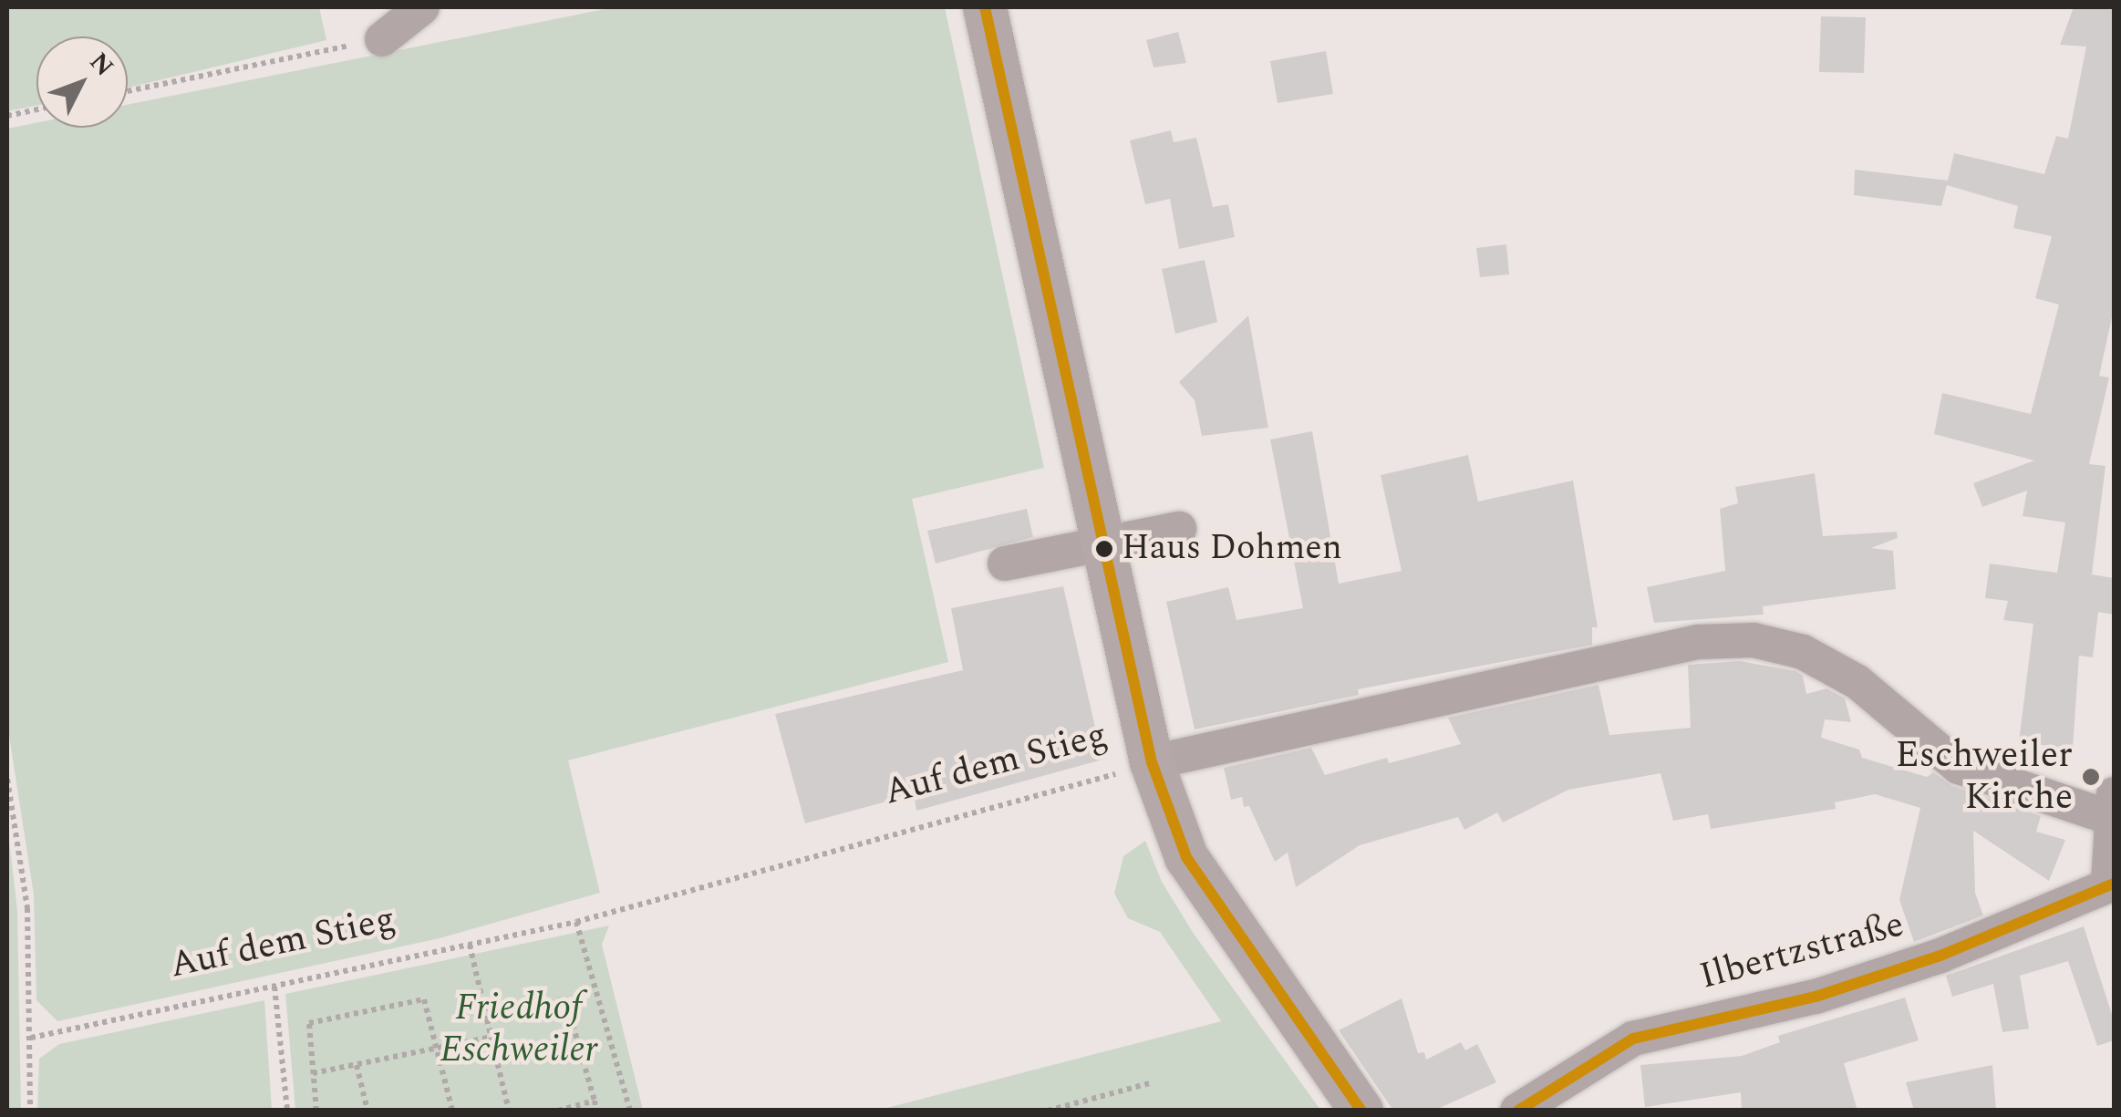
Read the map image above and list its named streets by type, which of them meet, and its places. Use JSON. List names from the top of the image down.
{
  "streets": {
    "street": ["Auf dem Stieg", "Ilbertzstraße"]
  },
  "parks": ["Friedhof Eschweiler"],
  "places": ["Haus Dohmen", "Eschweiler Kirche"],
  "north": "top right"
}
